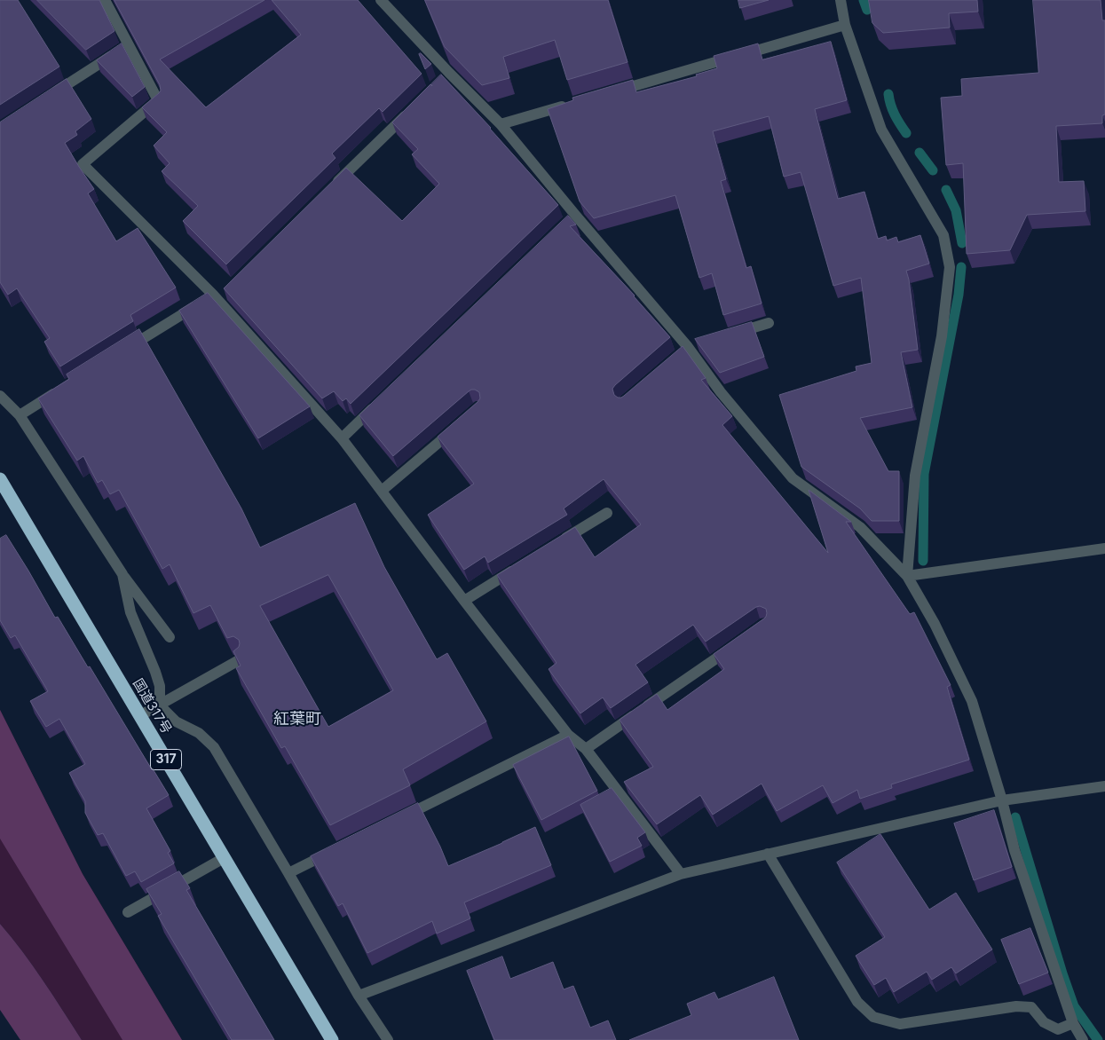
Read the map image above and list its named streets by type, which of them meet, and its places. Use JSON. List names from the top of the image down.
{
  "streets": {
    "highway": ["国道317号", "317"]
  },
  "districts": ["紅葉町"]
}
